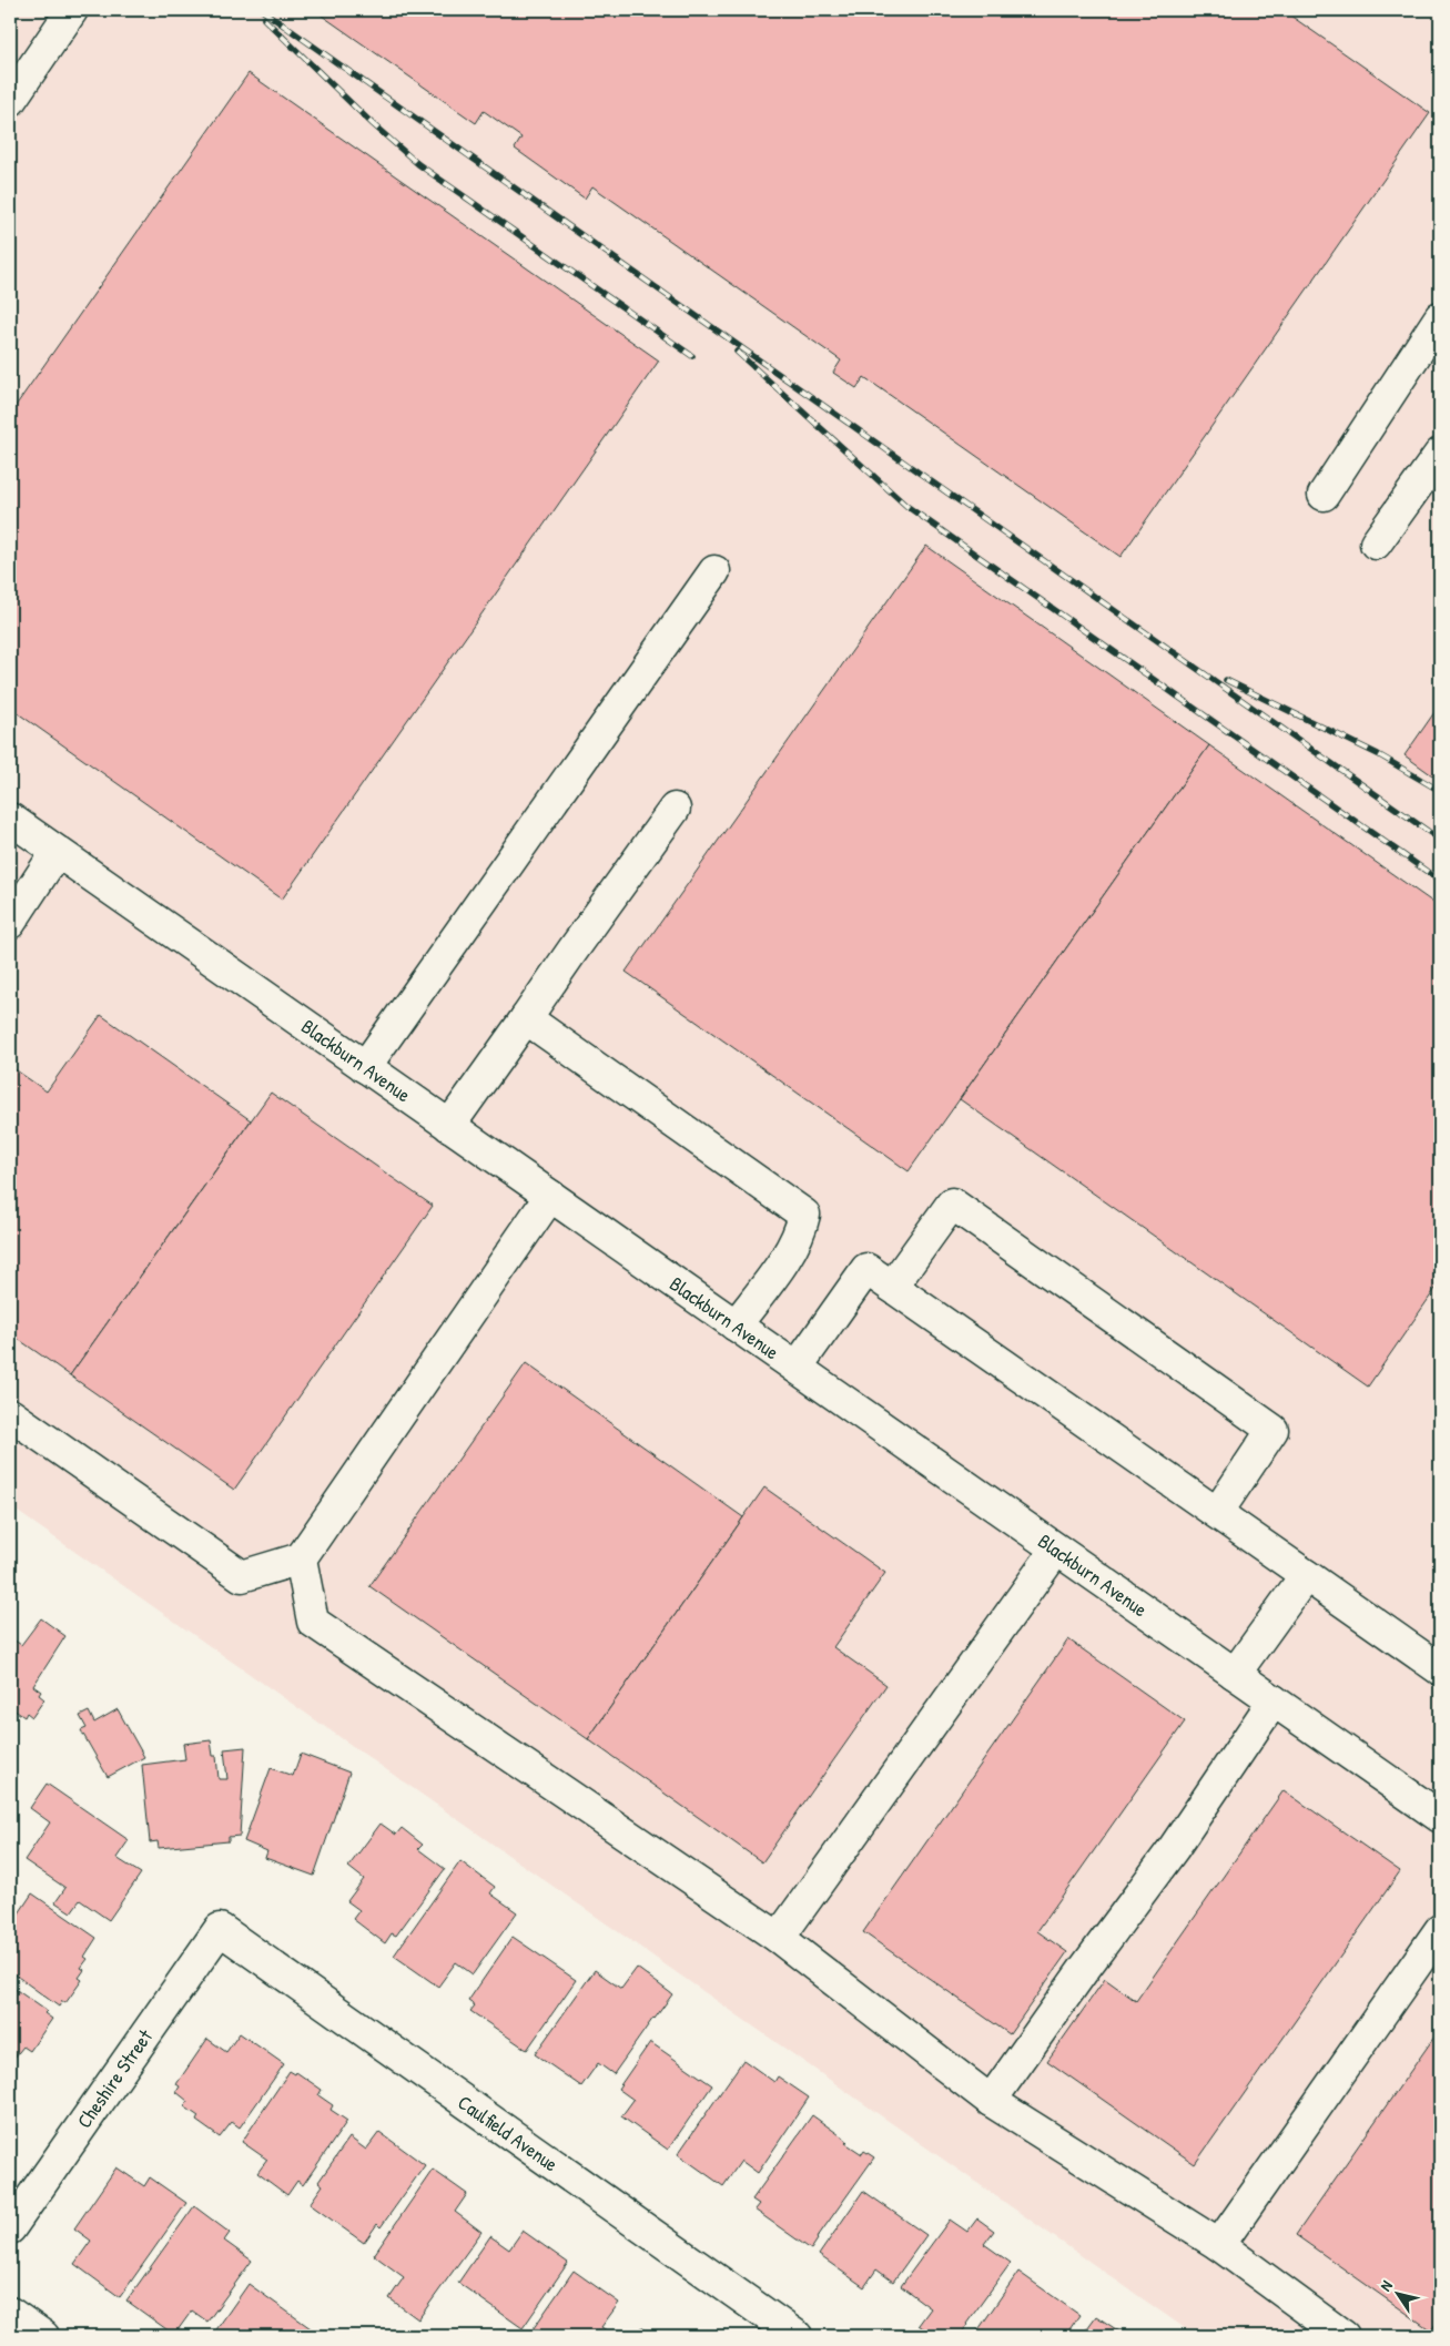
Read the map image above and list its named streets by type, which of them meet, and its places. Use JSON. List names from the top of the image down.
{
  "streets": {
    "street": ["Blackburn Avenue", "Cheshire Street", "Caulfield Avenue"]
  },
  "crossings": [
    ["Cheshire Street", "Caulfield Avenue"]
  ],
  "north": "top left"
}
